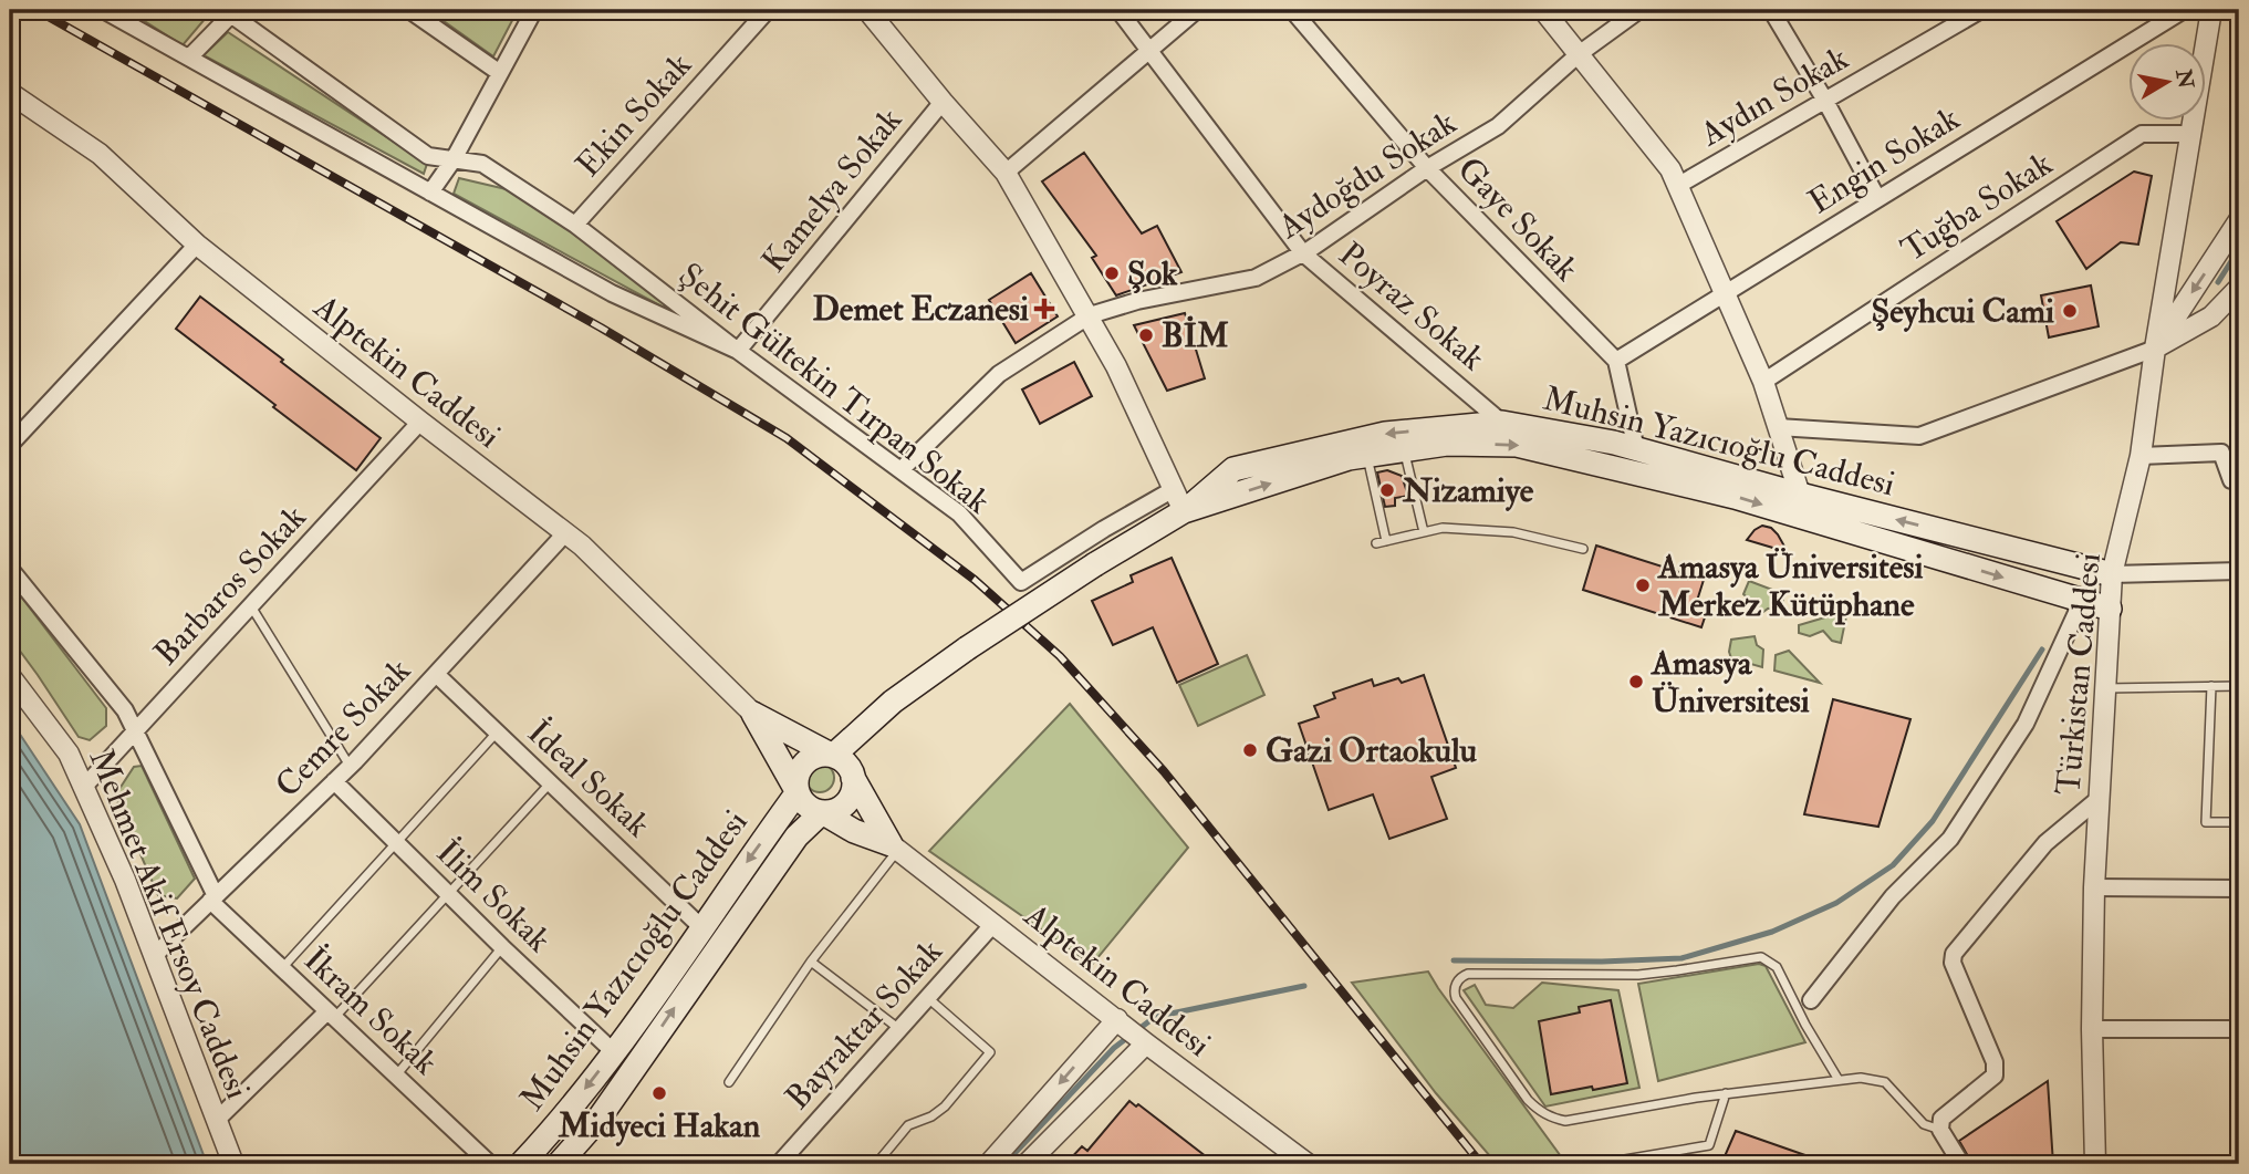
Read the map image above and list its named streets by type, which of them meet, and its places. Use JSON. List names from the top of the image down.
{
  "streets": {
    "main road": ["Muhsin Yazıcıoğlu Caddesi"],
    "street": [
      "Aydın Sokak",
      "Ekin Sokak",
      "Engin Sokak",
      "Aydoğdu Sokak",
      "Kamelya Sokak",
      "Tuğba Sokak",
      "Gaye Sokak",
      "Poyraz Sokak",
      "Alptekin Caddesi",
      "Şehit Gültekin Tırpan Sokak",
      "Barbaros Sokak",
      "Türkistan Caddesi",
      "Cemre Sokak",
      "İdeal Sokak",
      "İlim Sokak",
      "Mehmet Akif Ersoy Caddesi",
      "İkram Sokak",
      "Bayraktar Sokak"
    ]
  },
  "crossings": [
    ["Ekin Sokak", "Şehit Gültekin Tırpan Sokak"],
    ["Engin Sokak", "Gaye Sokak"],
    ["Aydoğdu Sokak", "Gaye Sokak"],
    ["Aydoğdu Sokak", "Poyraz Sokak"],
    ["Aydoğdu Sokak", "Şehit Gültekin Tırpan Sokak"],
    ["Kamelya Sokak", "Şehit Gültekin Tırpan Sokak"],
    ["Tuğba Sokak", "Türkistan Caddesi"],
    ["Poyraz Sokak", "Muhsin Yazıcıoğlu Caddesi"],
    ["Alptekin Caddesi", "Barbaros Sokak"],
    ["Alptekin Caddesi", "Cemre Sokak"],
    ["Alptekin Caddesi", "Bayraktar Sokak"],
    ["Şehit Gültekin Tırpan Sokak", "Muhsin Yazıcıoğlu Caddesi"],
    ["Muhsin Yazıcıoğlu Caddesi", "Türkistan Caddesi"],
    ["Muhsin Yazıcıoğlu Caddesi", "İdeal Sokak"],
    ["Muhsin Yazıcıoğlu Caddesi", "İlim Sokak"],
    ["Barbaros Sokak", "Mehmet Akif Ersoy Caddesi"],
    ["Cemre Sokak", "İdeal Sokak"],
    ["Cemre Sokak", "İlim Sokak"],
    ["Cemre Sokak", "Mehmet Akif Ersoy Caddesi"],
    ["Cemre Sokak", "İkram Sokak"]
  ],
  "places": {
    "other": [
      "Şok",
      "Şeyhcui Cami",
      "BİM",
      "Nizamiye",
      "Amasya Üniversitesi Merkez Kütüphane",
      "Amasya Üniversitesi",
      "Gazi Ortaokulu",
      "Midyeci Hakan"
    ],
    "health": ["Demet Eczanesi"]
  },
  "north": "right"
}
